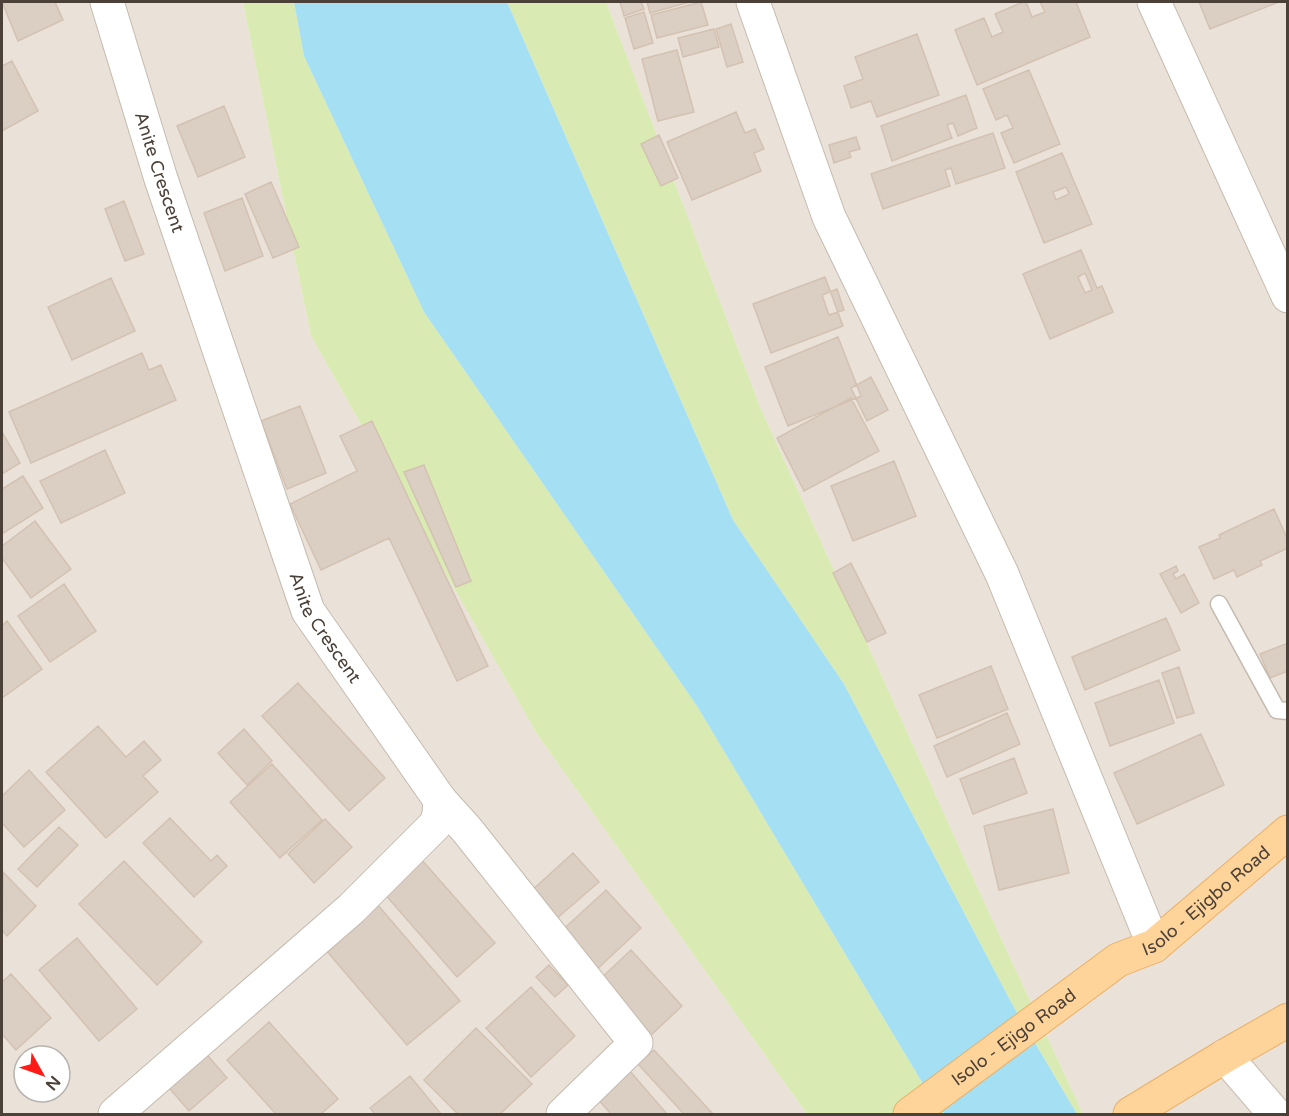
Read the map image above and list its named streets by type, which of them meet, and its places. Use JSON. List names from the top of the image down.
{
  "streets": {
    "main road": ["Isolo - Ejigbo Road", "Isolo - Ejigo Road"],
    "street": ["Anite Crescent"]
  },
  "crossings": [
    ["Isolo - Ejigbo Road", "Isolo - Ejigo Road"]
  ],
  "north": "bottom right"
}
